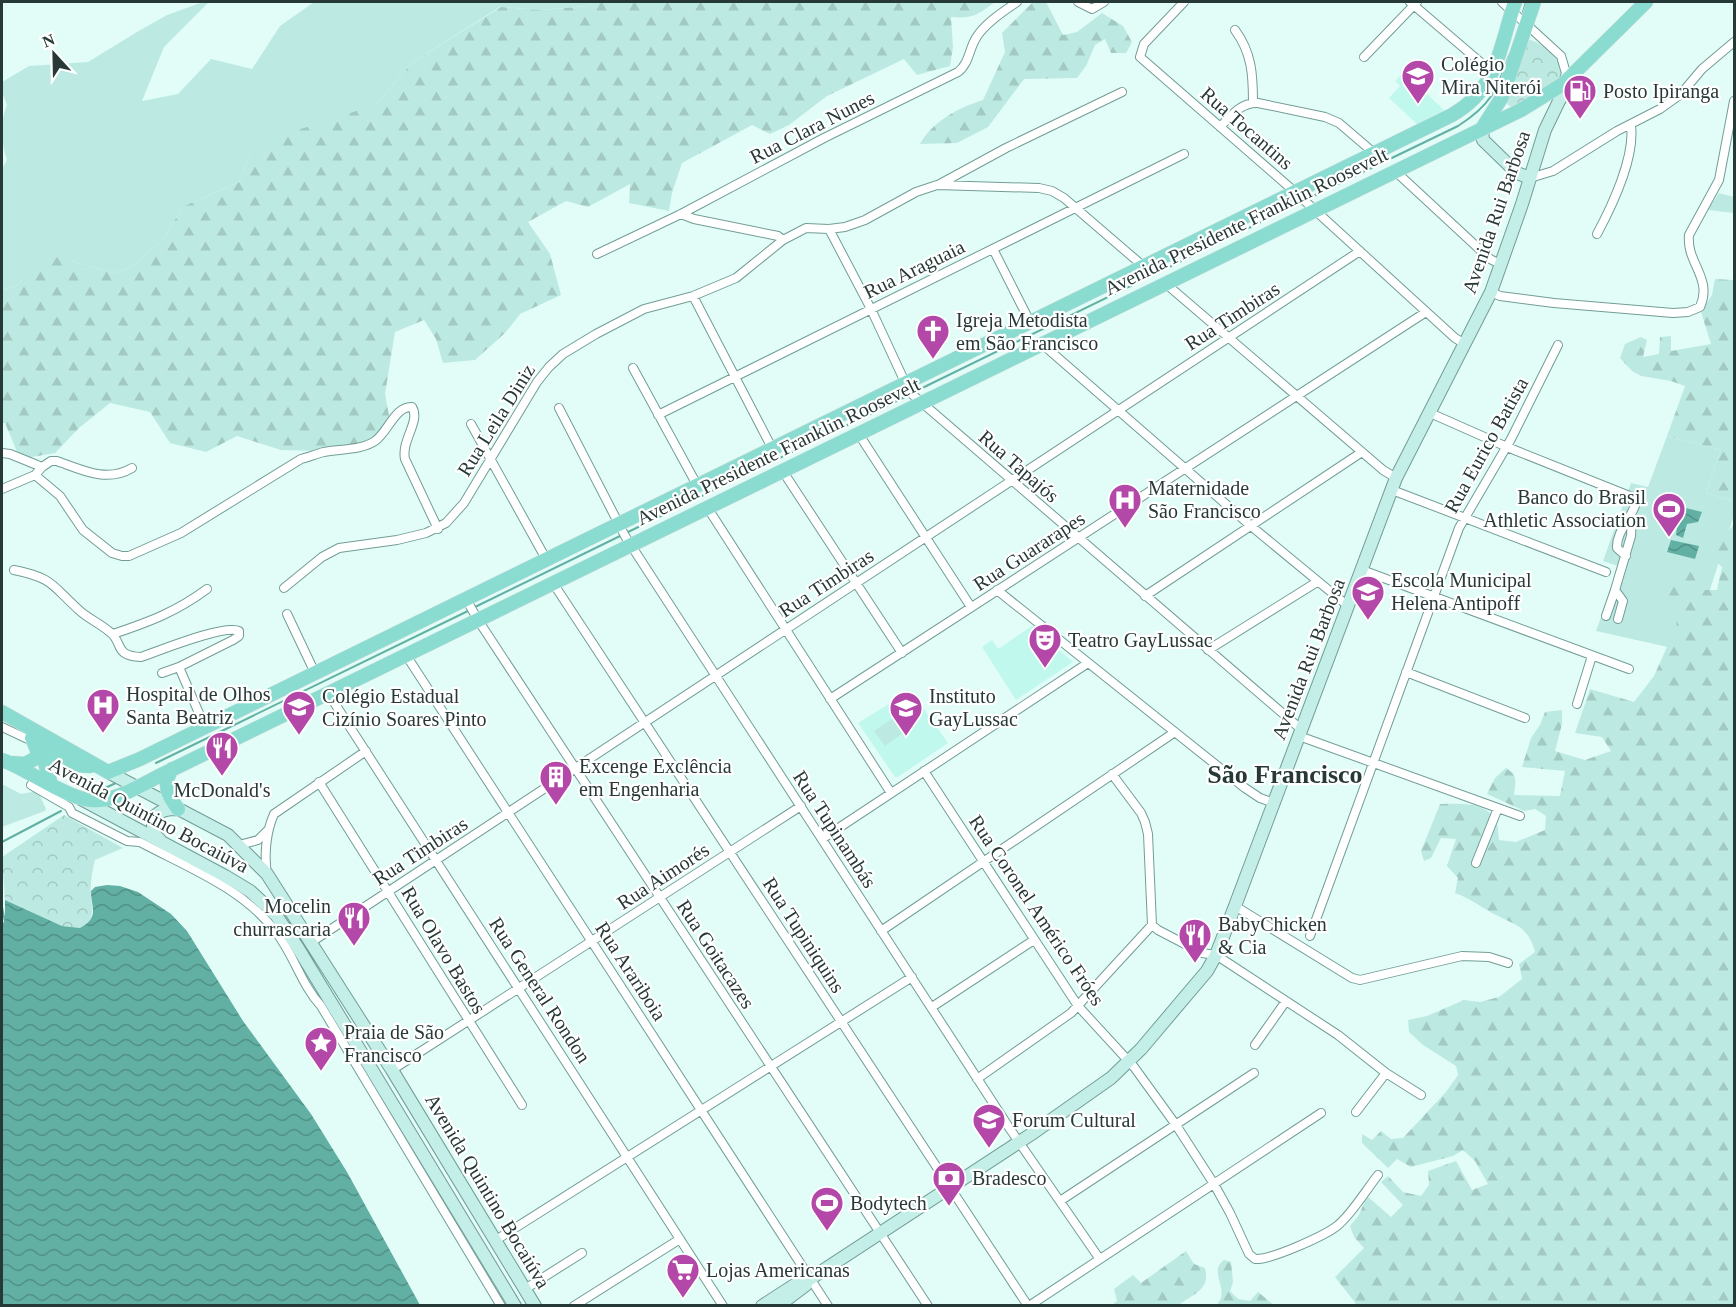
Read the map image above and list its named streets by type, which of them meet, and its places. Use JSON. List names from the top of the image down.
{
  "streets": {
    "main road": ["Avenida Rui Barbosa", "Avenida Presidente Franklin Roosevelt", "Avenida Quintino Bocaiúva"],
    "street": [
      "Rua Clara Nunes",
      "Rua Tocantins",
      "Rua Araguaia",
      "Rua Timbiras",
      "Rua Leila Diniz",
      "Rua Eurico Batista",
      "Rua Tapajós",
      "Rua Guararapes",
      "Rua Tupinambás",
      "Rua Aimorés",
      "Rua Coronel Américo Fróes",
      "Rua Tupiniquins",
      "Rua Olavo Bastos",
      "Rua Goitacazes",
      "Rua Arariboia",
      "Rua General Rondon"
    ]
  },
  "crossings": [
    ["Rua Tocantins", "Avenida Rui Barbosa"],
    ["Rua Tocantins", "Avenida Presidente Franklin Roosevelt"],
    ["Rua Tocantins", "Rua Timbiras"],
    ["Rua Tocantins", "Rua Guararapes"],
    ["Avenida Rui Barbosa", "Avenida Presidente Franklin Roosevelt"],
    ["Avenida Rui Barbosa", "Rua Tapajós"],
    ["Avenida Rui Barbosa", "Rua Tupinambás"],
    ["Avenida Rui Barbosa", "Rua Coronel Américo Fróes"],
    ["Avenida Rui Barbosa", "Rua Tupiniquins"],
    ["Avenida Rui Barbosa", "Rua Goitacazes"],
    ["Avenida Rui Barbosa", "Rua Arariboia"],
    ["Avenida Presidente Franklin Roosevelt", "Rua Tapajós"],
    ["Avenida Presidente Franklin Roosevelt", "Avenida Quintino Bocaiúva"],
    ["Avenida Presidente Franklin Roosevelt", "Rua Tupinambás"],
    ["Avenida Presidente Franklin Roosevelt", "Rua Tupiniquins"],
    ["Avenida Presidente Franklin Roosevelt", "Rua Goitacazes"],
    ["Avenida Presidente Franklin Roosevelt", "Rua Arariboia"],
    ["Avenida Presidente Franklin Roosevelt", "Rua General Rondon"],
    ["Rua Araguaia", "Rua Tapajós"],
    ["Rua Timbiras", "Rua Tapajós"],
    ["Rua Timbiras", "Avenida Quintino Bocaiúva"],
    ["Rua Timbiras", "Rua Tupinambás"],
    ["Rua Timbiras", "Rua Tupiniquins"],
    ["Rua Timbiras", "Rua Olavo Bastos"],
    ["Rua Timbiras", "Rua Goitacazes"],
    ["Rua Timbiras", "Rua Arariboia"],
    ["Rua Timbiras", "Rua General Rondon"],
    ["Rua Leila Diniz", "Rua Tapajós"],
    ["Rua Tapajós", "Rua Guararapes"],
    ["Avenida Quintino Bocaiúva", "Rua Aimorés"],
    ["Rua Tupinambás", "Rua Aimorés"],
    ["Rua Aimorés", "Rua Tupiniquins"],
    ["Rua Aimorés", "Rua Olavo Bastos"],
    ["Rua Aimorés", "Rua Goitacazes"],
    ["Rua Aimorés", "Rua Arariboia"],
    ["Rua Aimorés", "Rua General Rondon"]
  ],
  "districts": ["São Francisco"],
  "places": {
    "school or university": [
      "Colégio Mira Niterói",
      "Escola Municipal Helena Antipoff",
      "Colégio Estadual Cizínio Soares Pinto",
      "Instituto GayLussac",
      "Forum Cultural"
    ],
    "fuel station": ["Posto Ipiranga"],
    "church": ["Igreja Metodista em São Francisco"],
    "hospital": ["Maternidade São Francisco", "Hospital de Olhos Santa Beatriz"],
    "sports": ["Banco do Brasil Athletic Association", "Bodytech"],
    "theatre": ["Teatro GayLussac"],
    "restaurant": ["McDonald's", "Mocelin churrascaria", "BabyChicken & Cia"],
    "building": ["Excenge Exclência em Engenharia"],
    "place": ["Praia de São Francisco"],
    "bank": ["Bradesco"],
    "supermarket": ["Lojas Americanas"]
  },
  "north": "top"
}
